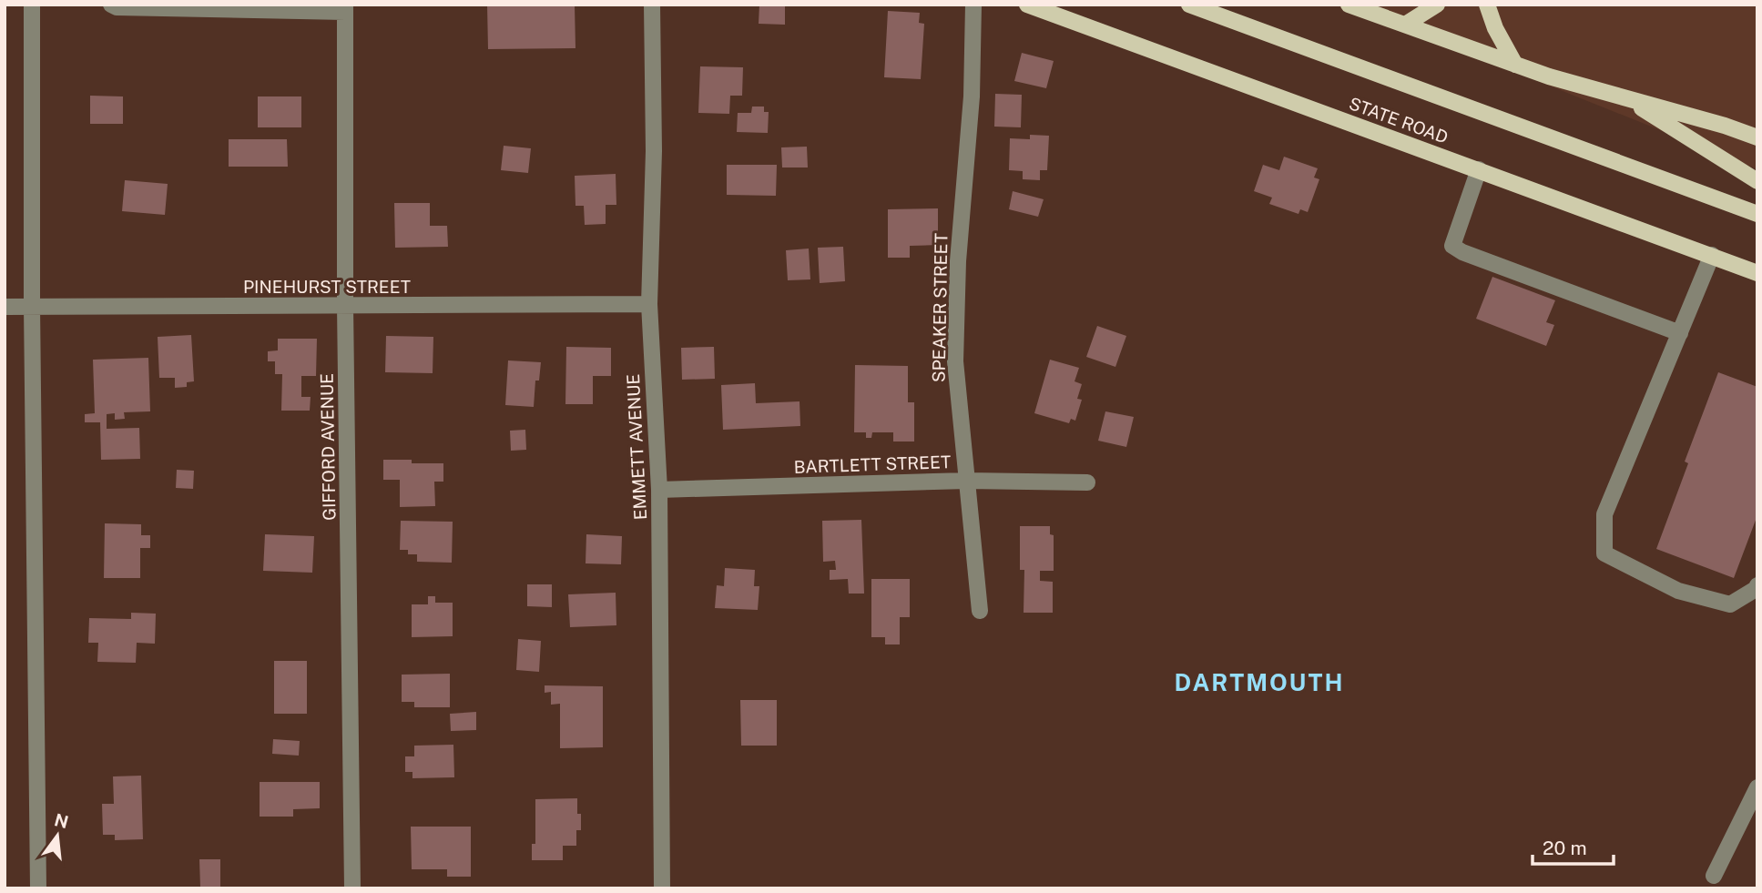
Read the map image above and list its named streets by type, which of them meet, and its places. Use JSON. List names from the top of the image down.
{
  "streets": {
    "main road": ["STATE ROAD"],
    "street": [
      "PINEHURST STREET",
      "SPEAKER STREET",
      "GIFFORD AVENUE",
      "EMMETT AVENUE",
      "BARTLETT STREET"
    ]
  },
  "crossings": [
    ["PINEHURST STREET", "GIFFORD AVENUE"],
    ["PINEHURST STREET", "EMMETT AVENUE"],
    ["SPEAKER STREET", "BARTLETT STREET"],
    ["EMMETT AVENUE", "BARTLETT STREET"]
  ],
  "districts": ["DARTMOUTH"],
  "scale_bar": "20 m",
  "north": "top"
}
